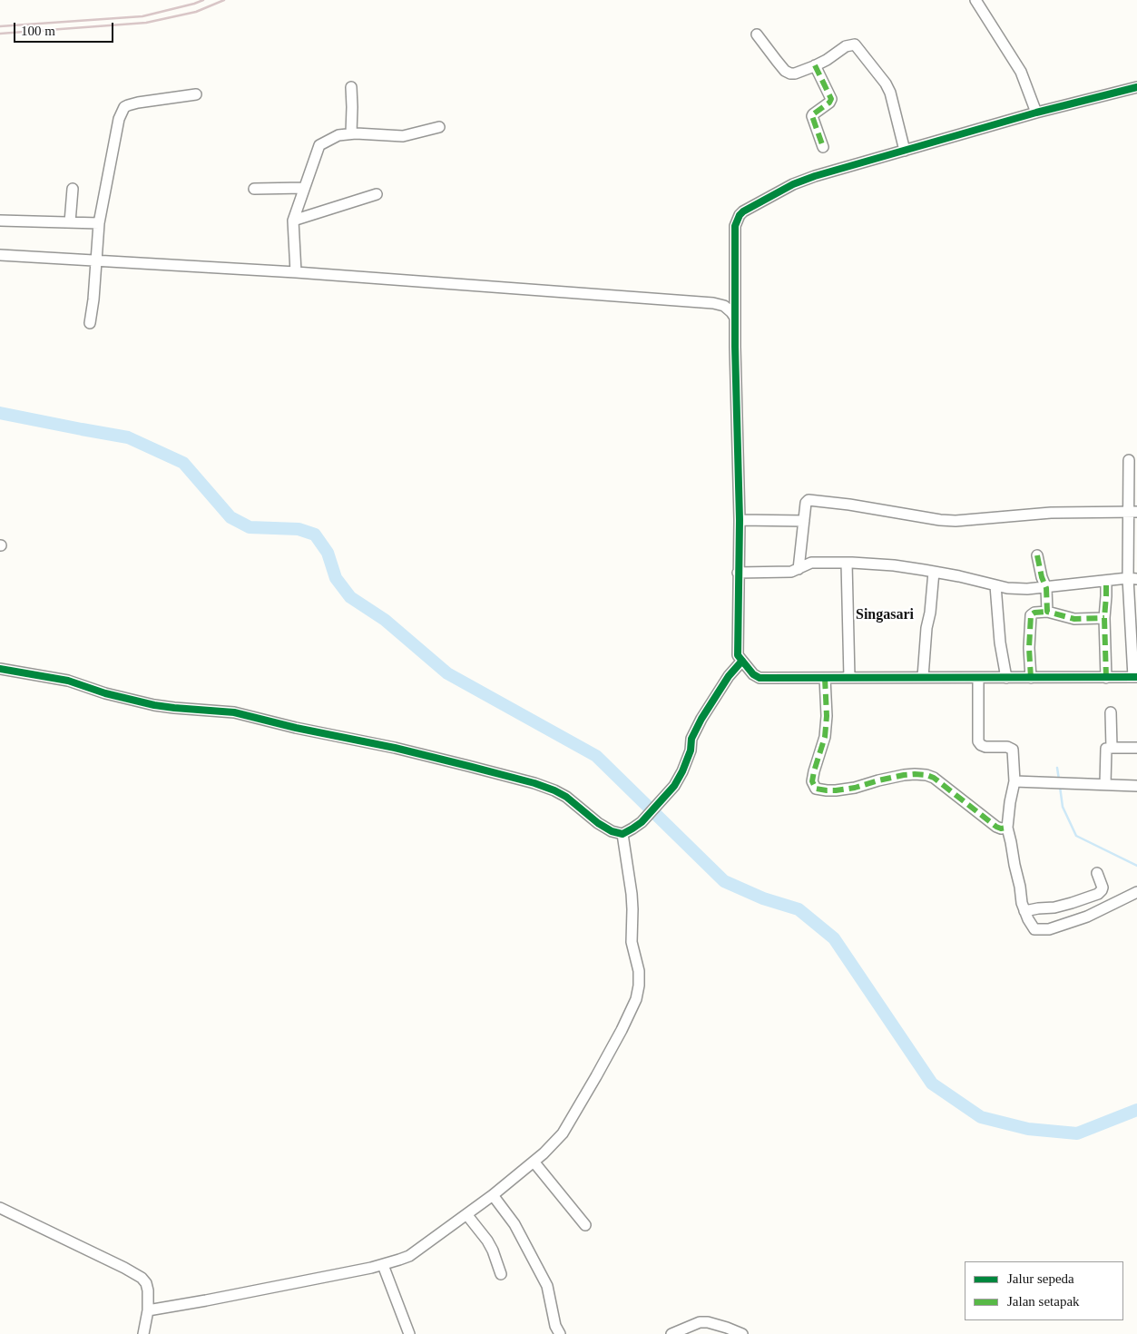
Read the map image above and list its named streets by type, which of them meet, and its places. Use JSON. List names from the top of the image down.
{
  "districts": ["Singasari"],
  "legend": ["Jalur sepeda", "Jalan setapak"],
  "scale_bar": "100 m"
}
